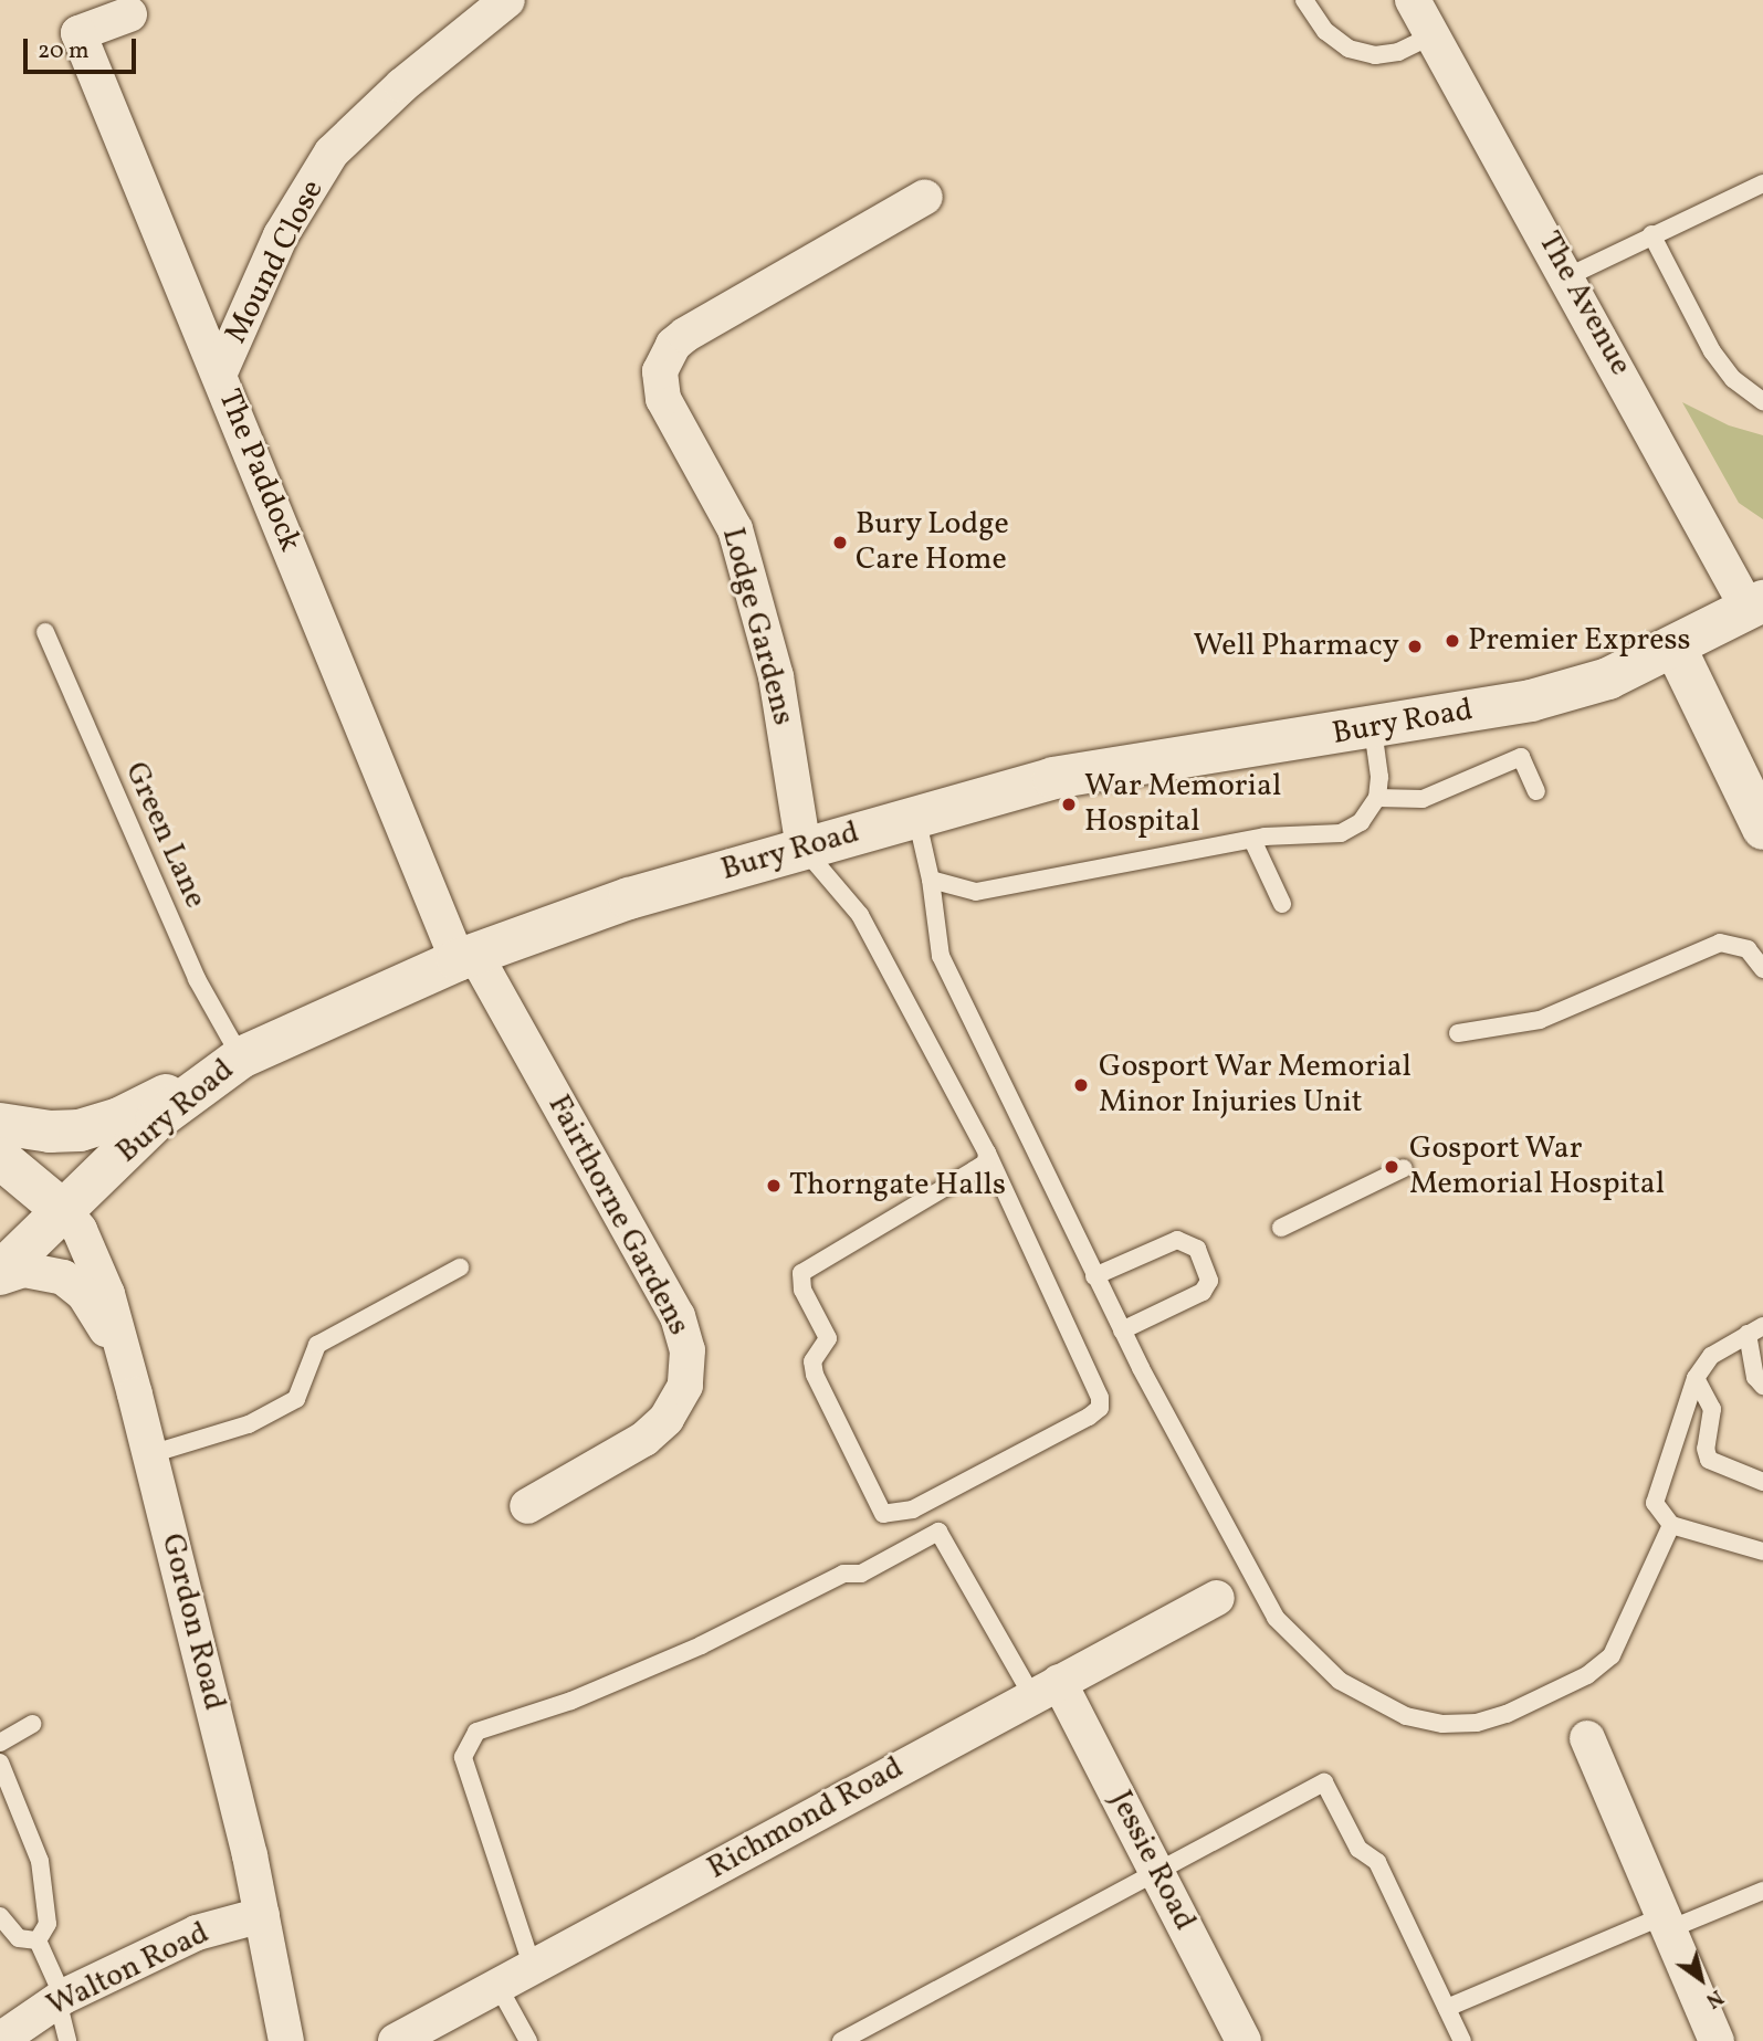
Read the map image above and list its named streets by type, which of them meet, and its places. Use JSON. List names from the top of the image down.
{
  "streets": {
    "main road": ["Bury Road"],
    "street": [
      "Mound Close",
      "The Avenue",
      "The Paddock",
      "Lodge Gardens",
      "Fairthorne Gardens",
      "Gordon Road",
      "Richmond Road",
      "Jessie Road",
      "Walton Road"
    ],
    "lane": ["Green Lane"]
  },
  "crossings": [
    ["Mound Close", "The Paddock"],
    ["The Avenue", "Bury Road"],
    ["The Paddock", "Bury Road"],
    ["The Paddock", "Fairthorne Gardens"],
    ["Lodge Gardens", "Bury Road"],
    ["Bury Road", "Green Lane"],
    ["Bury Road", "Fairthorne Gardens"],
    ["Bury Road", "Gordon Road"],
    ["Gordon Road", "Walton Road"],
    ["Richmond Road", "Jessie Road"]
  ],
  "places": [
    "Bury Lodge Care Home",
    "Premier Express",
    "Well Pharmacy",
    "War Memorial Hospital",
    "Gosport War Memorial Minor Injuries Unit",
    "Gosport War Memorial Hospital",
    "Thorngate Halls"
  ],
  "scale_bar": "20 m",
  "north": "bottom right"
}
